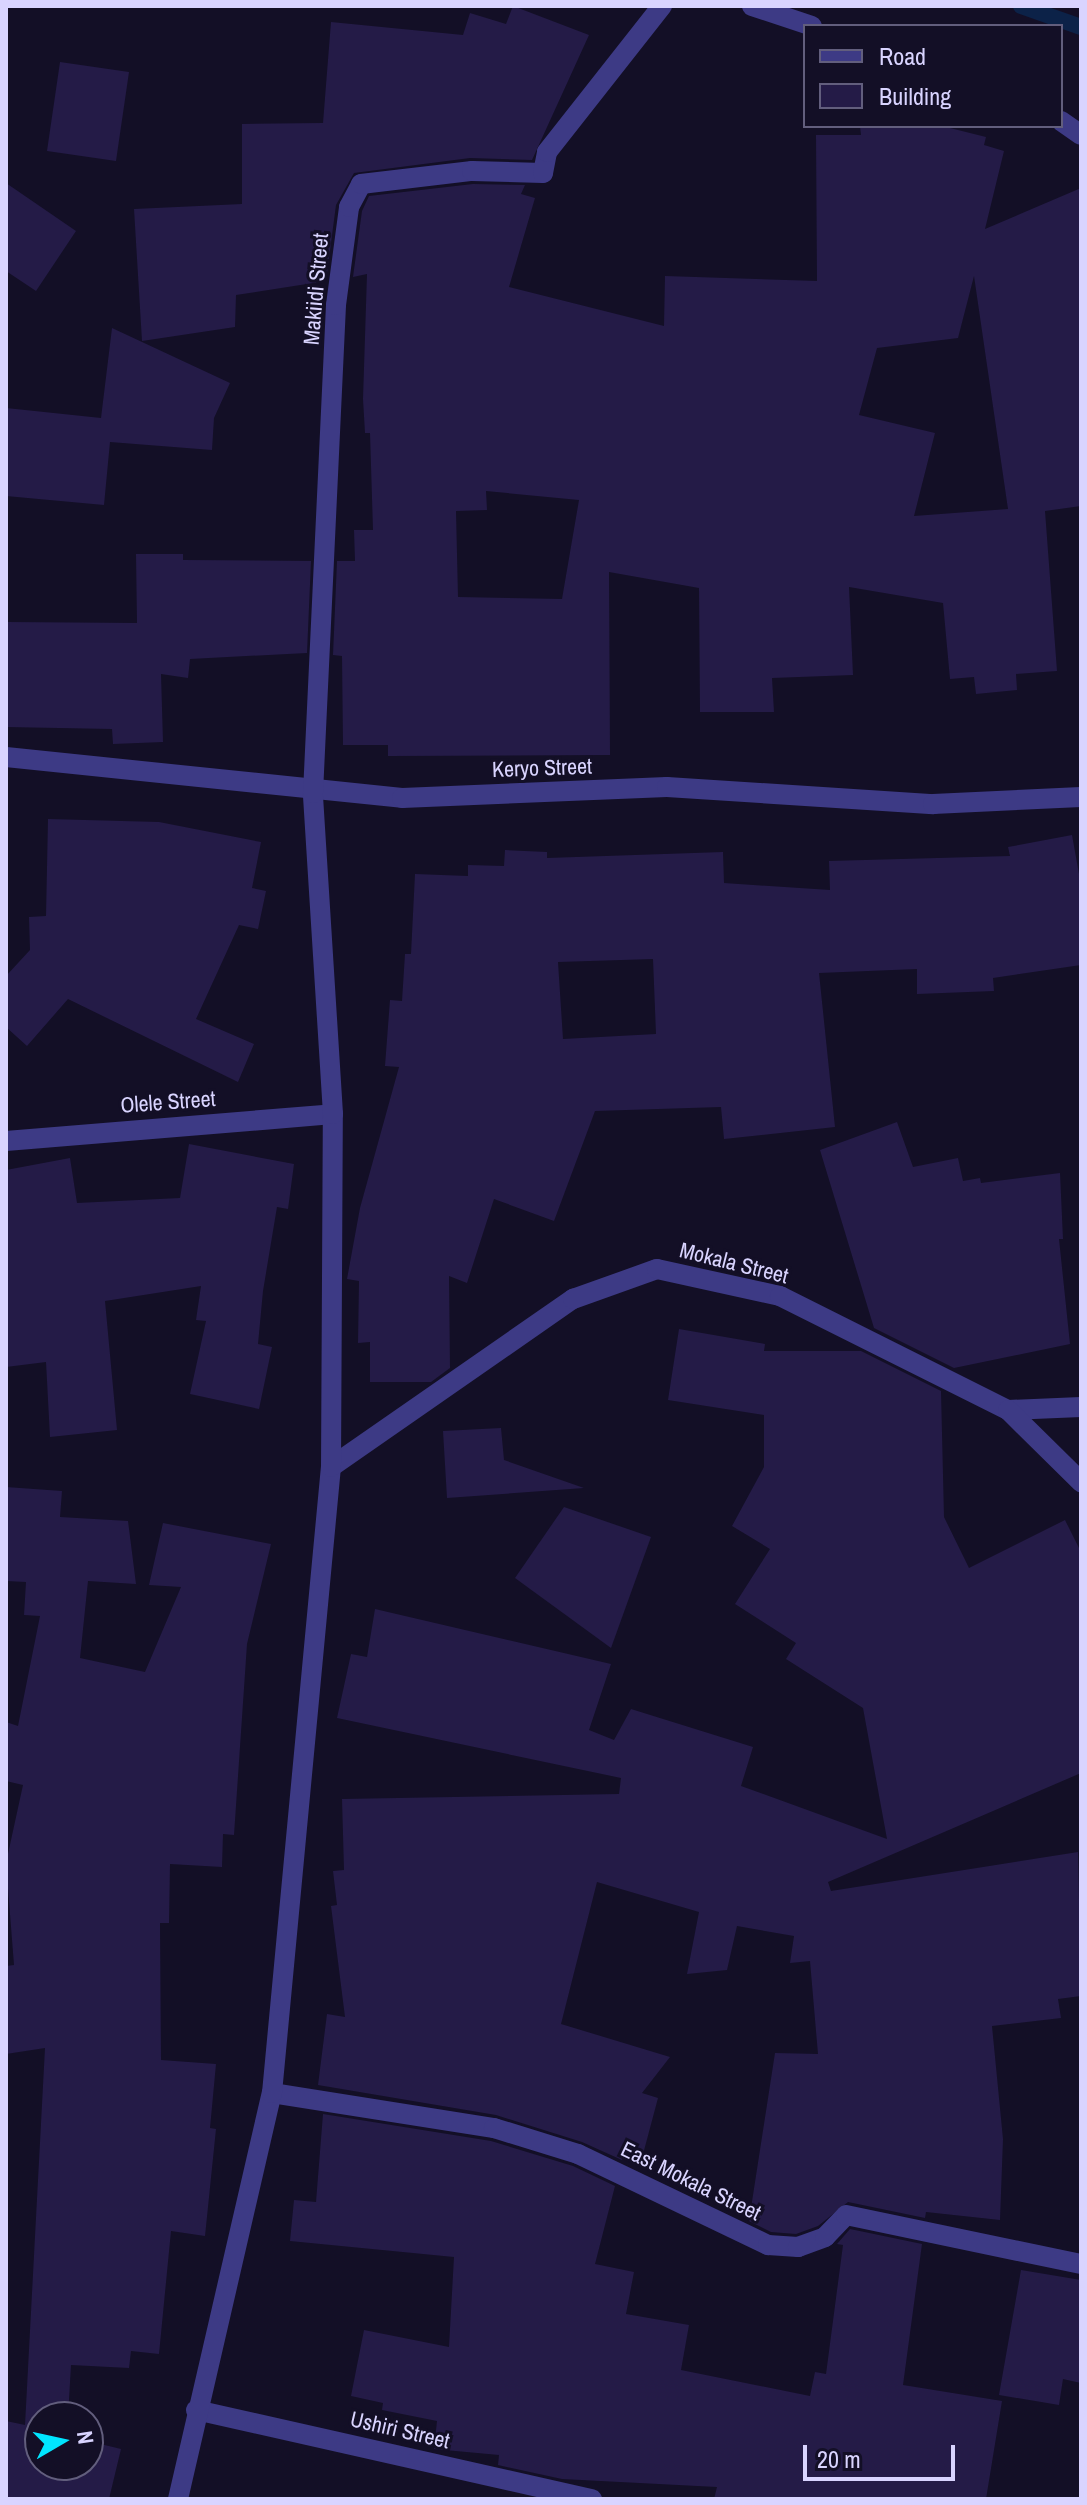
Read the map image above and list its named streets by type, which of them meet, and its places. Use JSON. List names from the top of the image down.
{
  "streets": {
    "street": [
      "Makiidi Street",
      "Keryo Street",
      "Olele Street",
      "Mokala Street",
      "East Mokala Street",
      "Ushiri Street"
    ]
  },
  "crossings": [
    ["Makiidi Street", "Keryo Street"]
  ],
  "legend": ["Road", "Building"],
  "scale_bar": "20 m",
  "north": "right"
}
